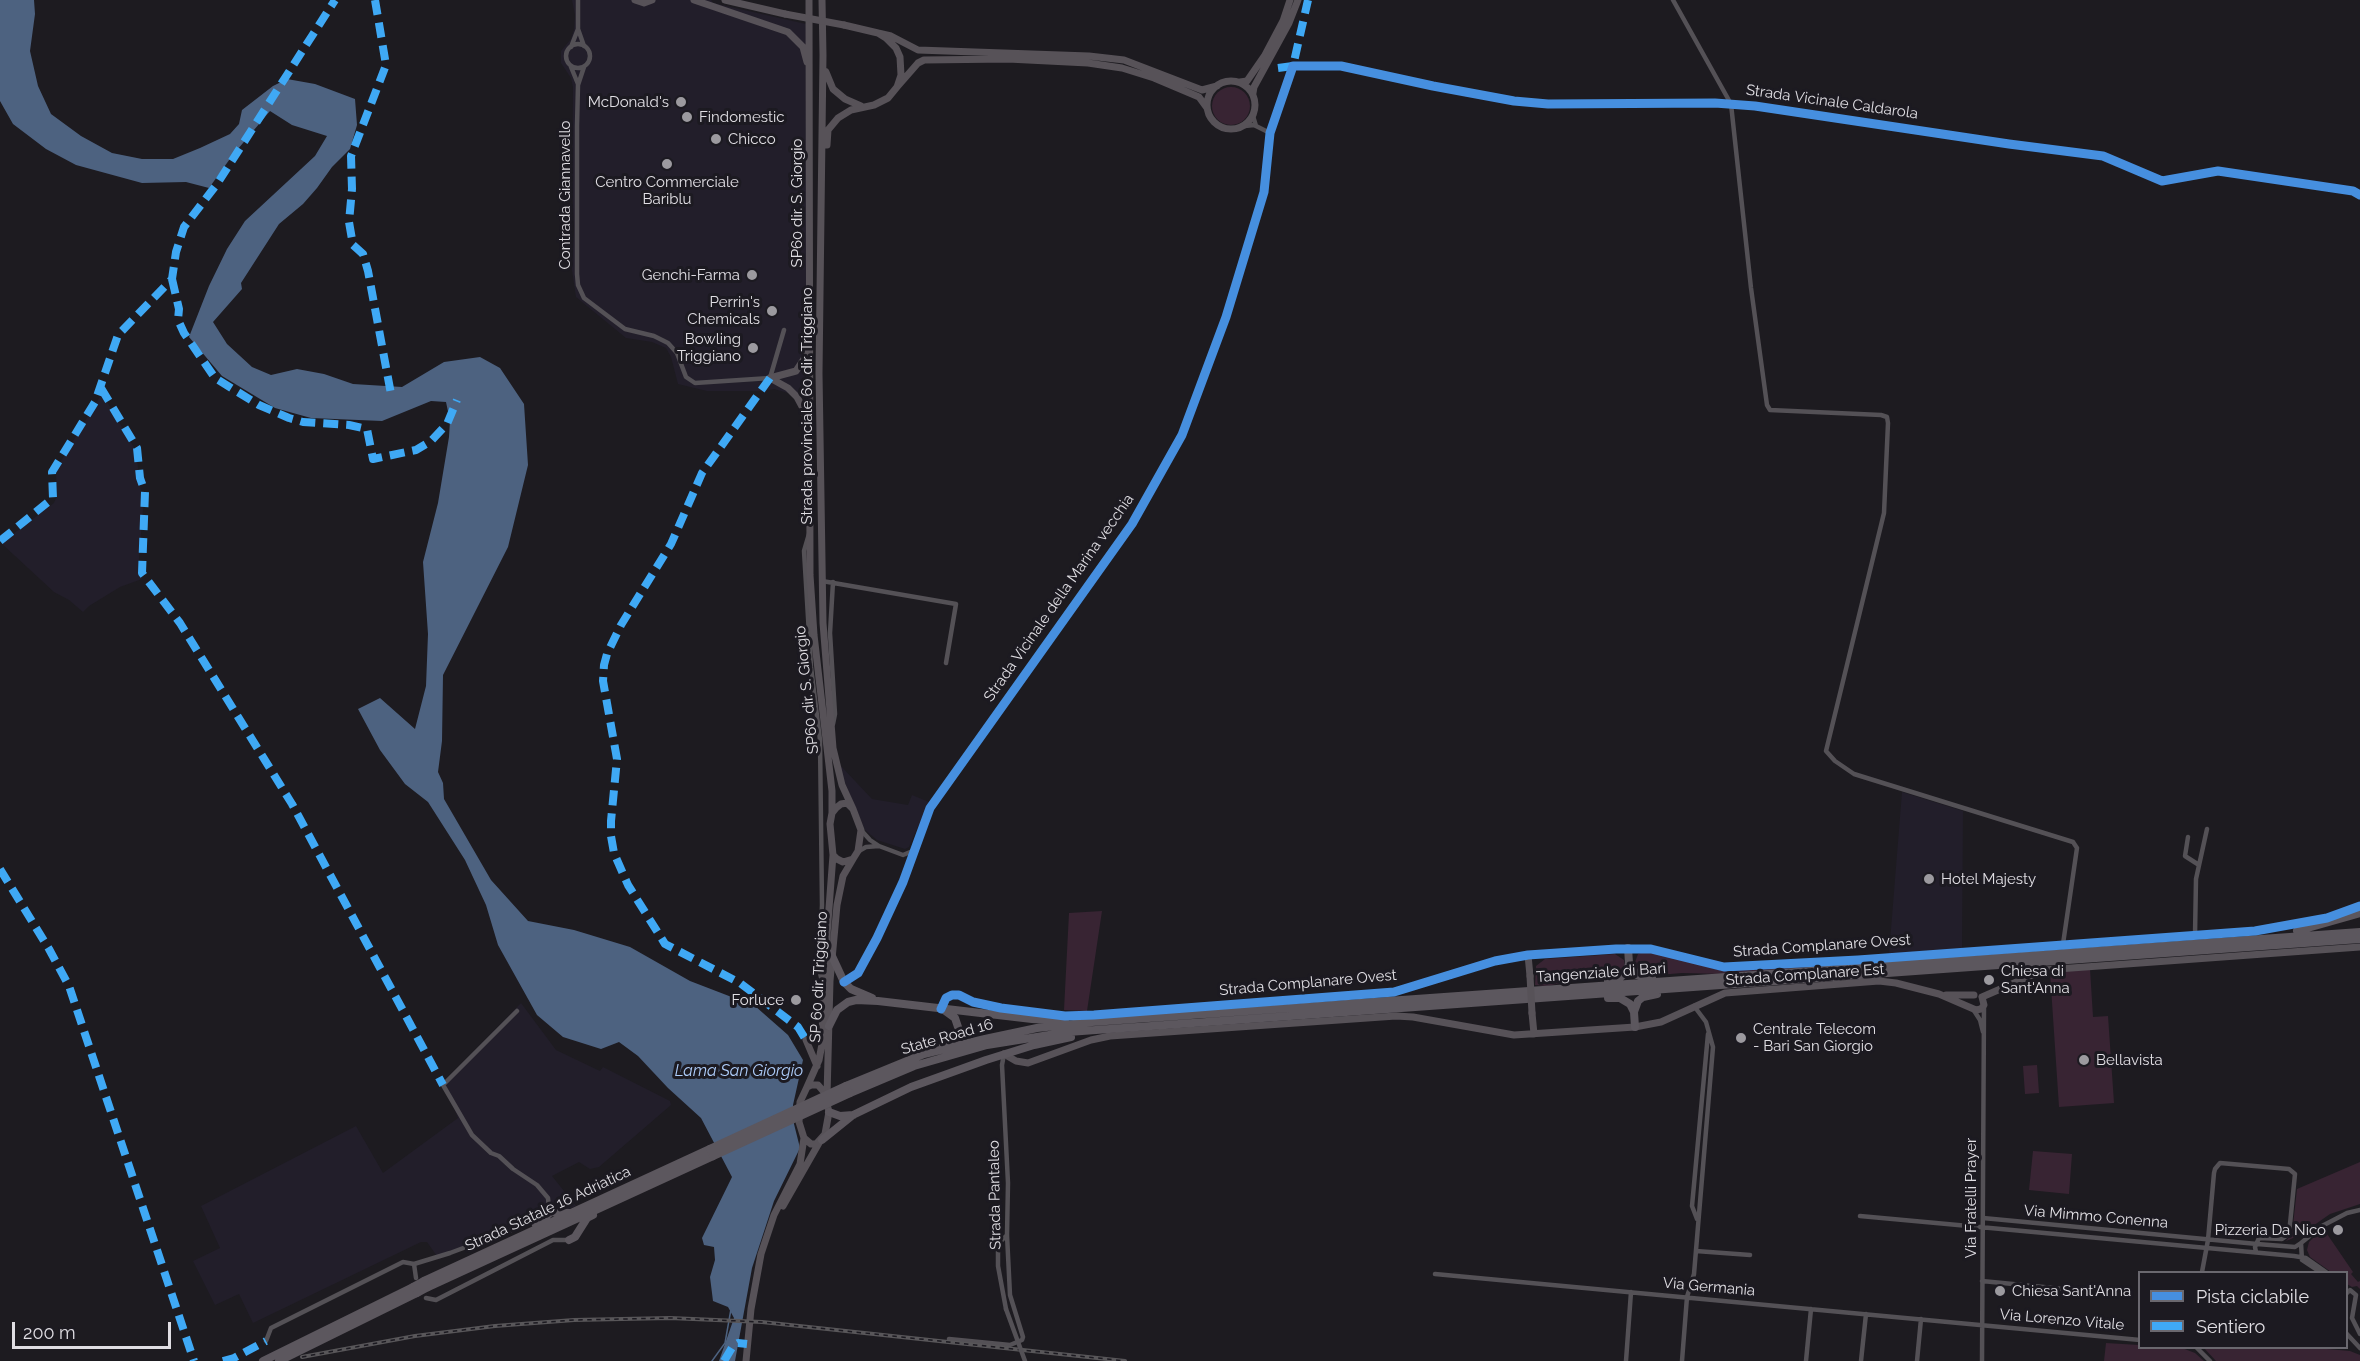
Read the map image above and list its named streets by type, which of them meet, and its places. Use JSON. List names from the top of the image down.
{
  "streets": {
    "highway": ["Tangenziale di Bari", "State Road 16", "Strada Statale 16 Adriatica"],
    "main road": [
      "SP60 dir. S. Giorgio",
      "Strada provinciale 60 dir. Triggiano",
      "Strada Complanare Ovest",
      "Strada Complanare Est",
      "SP 60 dir. Triggiano"
    ],
    "street": [
      "Strada Vicinale Caldarola",
      "Contrada Giannavello",
      "Strada Vicinale della Marina vecchia",
      "Strada Pantaleo",
      "Via Fratelli Prayer",
      "Via Mimmo Conenna",
      "Via Germania",
      "Via Lorenzo Vitale"
    ]
  },
  "crossings": [
    ["Strada Vicinale Caldarola", "Strada Vicinale della Marina vecchia"],
    ["Tangenziale di Bari", "State Road 16"],
    ["Strada Complanare Est", "Strada Pantaleo"],
    ["Strada Complanare Est", "Via Fratelli Prayer"],
    ["State Road 16", "Strada Statale 16 Adriatica"],
    ["Via Fratelli Prayer", "Via Mimmo Conenna"],
    ["Via Fratelli Prayer", "Via Germania"],
    ["Via Fratelli Prayer", "Via Lorenzo Vitale"],
    ["Via Germania", "Via Lorenzo Vitale"]
  ],
  "water": ["Lama San Giorgio"],
  "places": [
    "McDonald's",
    "Findomestic",
    "Chicco",
    "Centro Commerciale Bariblu",
    "Genchi-Farma",
    "Perrin's Chemicals",
    "Bowling Triggiano",
    "Hotel Majesty",
    "Chiesa di Sant'Anna",
    "Forluce",
    "Centrale Telecom - Bari San Giorgio",
    "Bellavista",
    "Pizzeria Da Nico",
    "Chiesa Sant'Anna"
  ],
  "legend": ["Pista ciclabile", "Sentiero"],
  "scale_bar": "200 m"
}
